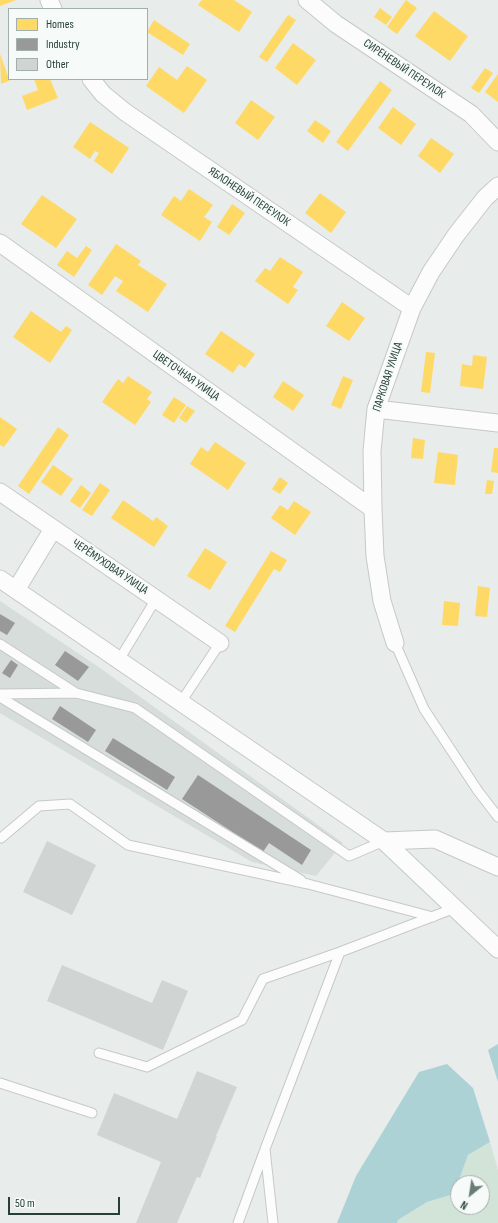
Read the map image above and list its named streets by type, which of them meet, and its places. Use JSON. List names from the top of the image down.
{
  "streets": {
    "street": [
      "СИРЕНЕВЫЙ ПЕРЕУЛОК",
      "ЯБЛОНЕВЫЙ ПЕРЕУЛОК",
      "ЦВЕТОЧНАЯ УЛИЦА",
      "ПАРКОВАЯ УЛИЦА",
      "ЧЕРЁМУХОВАЯ УЛИЦА"
    ]
  },
  "crossings": [
    ["ЯБЛОНЕВЫЙ ПЕРЕУЛОК", "ПАРКОВАЯ УЛИЦА"],
    ["ЦВЕТОЧНАЯ УЛИЦА", "ПАРКОВАЯ УЛИЦА"]
  ],
  "legend": ["Homes", "Industry", "Other"],
  "scale_bar": "50 m",
  "north": "bottom left"
}
